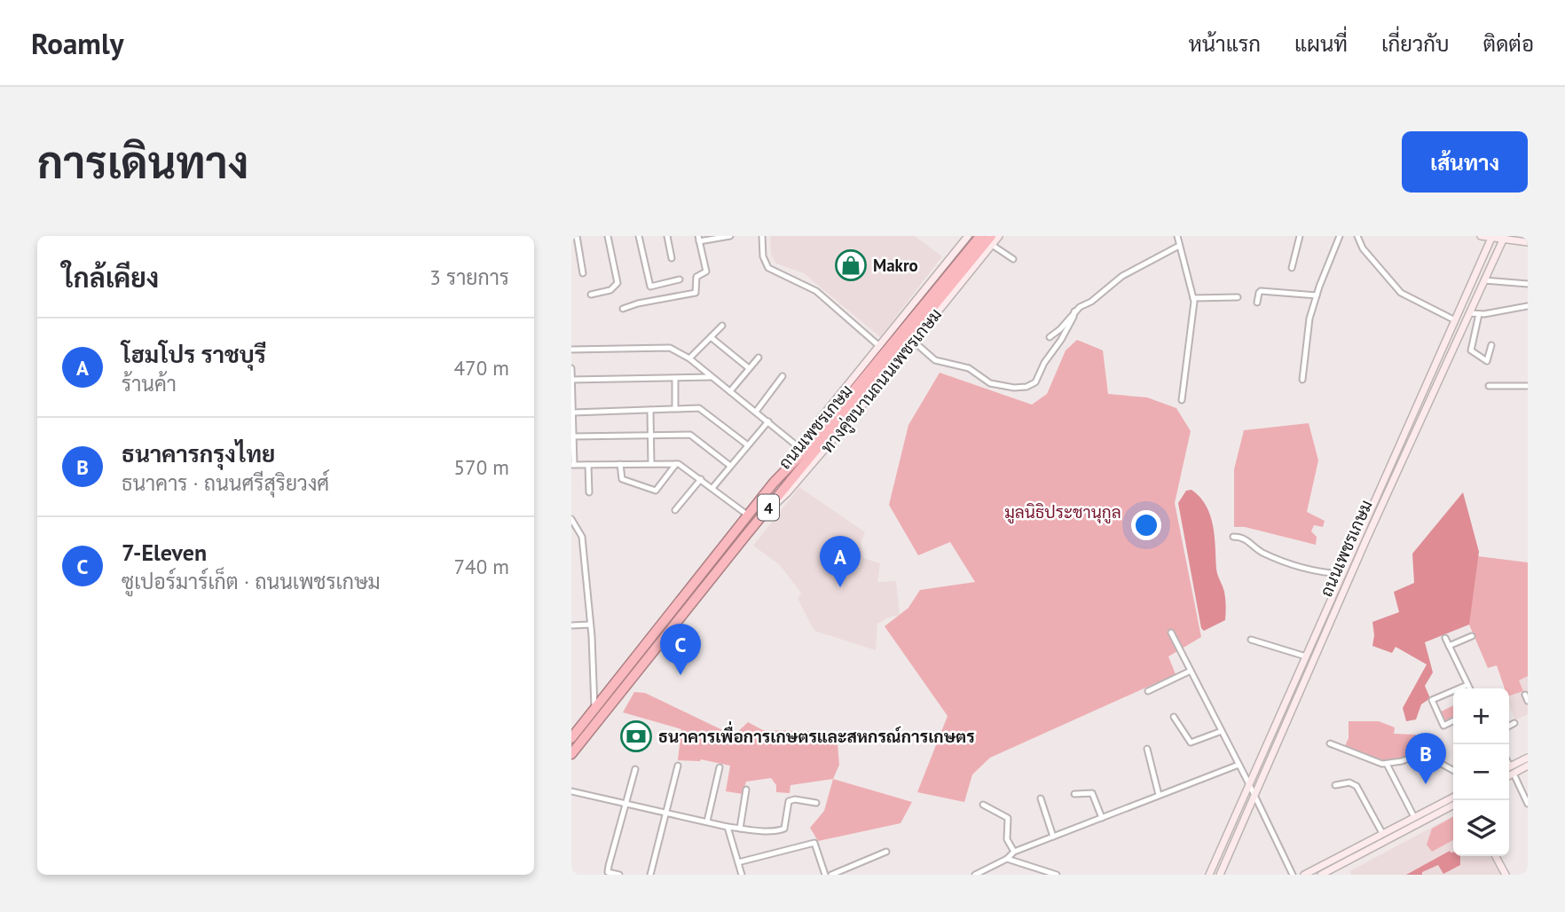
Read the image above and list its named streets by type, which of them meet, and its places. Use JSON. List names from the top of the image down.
{
  "streets": {
    "highway": ["ถนนเพชรเกษม", "4"],
    "main road": ["ทางคู่ขนานถนนเพชรเกษม"]
  },
  "crossings": [
    ["ทางคู่ขนานถนนเพชรเกษม", "ถนนเพชรเกษม"]
  ],
  "parks": ["มูลนิธิประชานุกูล"],
  "places": {
    "shop": ["Makro"],
    "bank": ["ธนาคารเพื่อการเกษตรและสหกรณ์การเกษตร"]
  },
  "page": {
    "header": "Roamly",
    "nav": [
      "หน้าแรก",
      "แผนที่",
      "เกี่ยวกับ",
      "ติดต่อ"
    ],
    "buttons": "เส้นทาง",
    "title": "การเดินทาง",
    "heading": ["ใกล้เคียง", "3 รายการ"],
    "list": [
      {
        "mark": "A",
        "name": "โฮมโปร ราชบุรี",
        "note": "ร้านค้า",
        "value": "470 m"
      },
      {
        "mark": "B",
        "name": "ธนาคารกรุงไทย",
        "note": "ธนาคาร · ถนนศรีสุริยวงศ์",
        "value": "570 m"
      },
      {
        "mark": "C",
        "name": "7-Eleven",
        "note": "ซูเปอร์มาร์เก็ต · ถนนเพชรเกษม",
        "value": "740 m"
      }
    ],
    "pins": ["A", "C", "B"],
    "map_buttons": ["+", "−"]
  }
}
